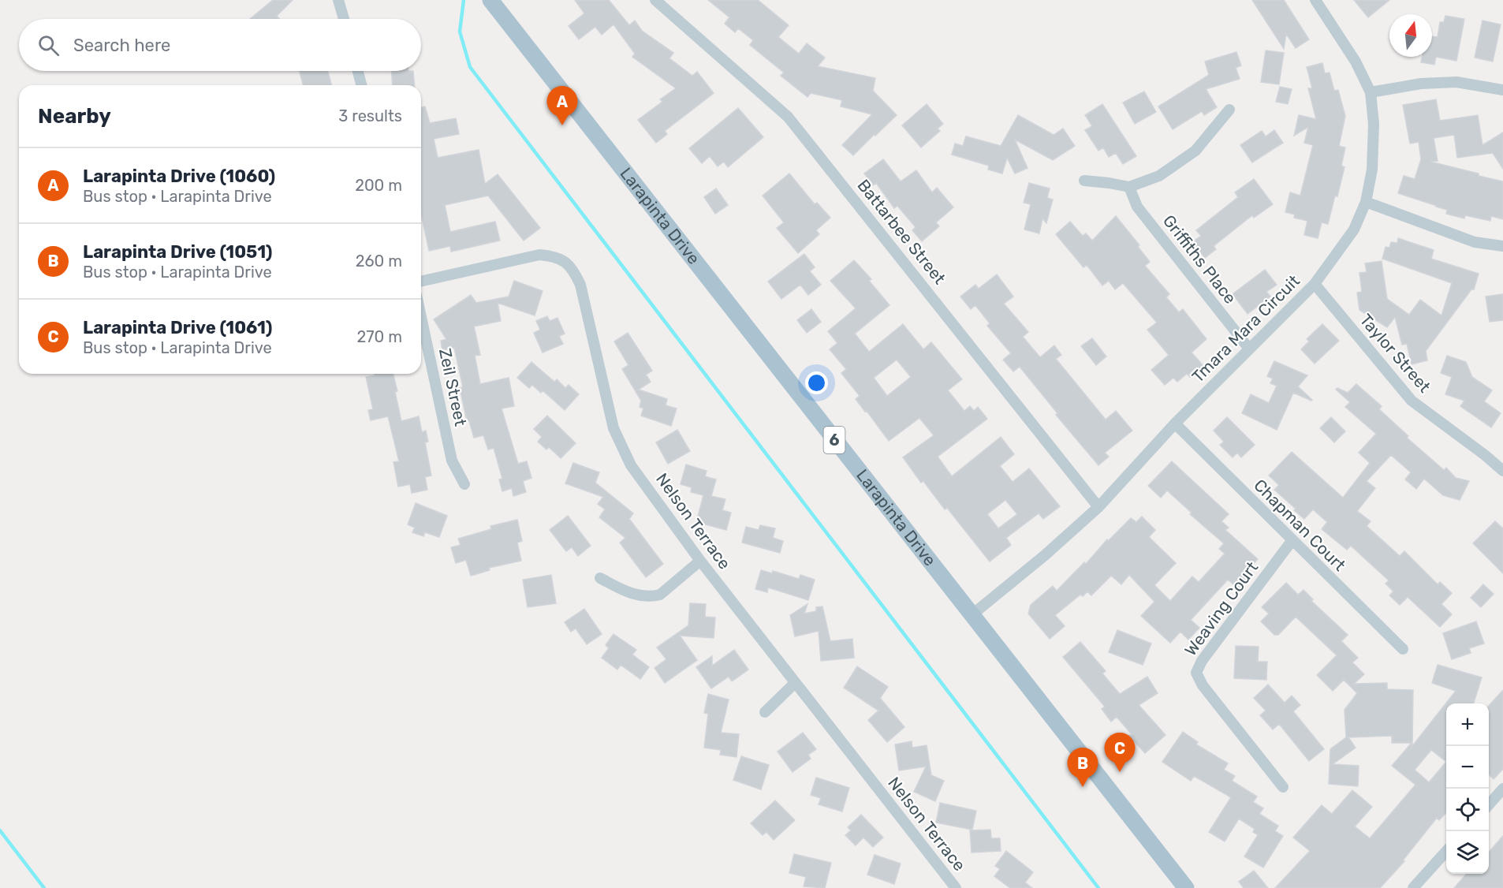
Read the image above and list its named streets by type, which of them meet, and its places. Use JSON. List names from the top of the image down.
{
  "streets": {
    "main road": ["Larapinta Drive", "6"],
    "street": [
      "Battarbee Street",
      "Griffiths Place",
      "Tmara Mara Circuit",
      "Taylor Street",
      "Zeil Street",
      "Nelson Terrace",
      "Chapman Court",
      "Weaving Court"
    ]
  },
  "crossings": [
    ["Larapinta Drive", "Tmara Mara Circuit"],
    ["Battarbee Street", "Tmara Mara Circuit"],
    ["Griffiths Place", "Tmara Mara Circuit"],
    ["Tmara Mara Circuit", "Taylor Street"],
    ["Tmara Mara Circuit", "Chapman Court"],
    ["Chapman Court", "Weaving Court"]
  ],
  "north": "top",
  "page": {
    "search": "Search here",
    "heading": ["Nearby", "3 results"],
    "pins": ["A", "C", "B"],
    "list": [
      {
        "mark": "A",
        "name": "Larapinta Drive (1060)",
        "note": "Bus stop · Larapinta Drive",
        "value": "200 m"
      },
      {
        "mark": "B",
        "name": "Larapinta Drive (1051)",
        "note": "Bus stop · Larapinta Drive",
        "value": "260 m"
      },
      {
        "mark": "C",
        "name": "Larapinta Drive (1061)",
        "note": "Bus stop · Larapinta Drive",
        "value": "270 m"
      }
    ],
    "map_buttons": ["+", "−"]
  }
}
